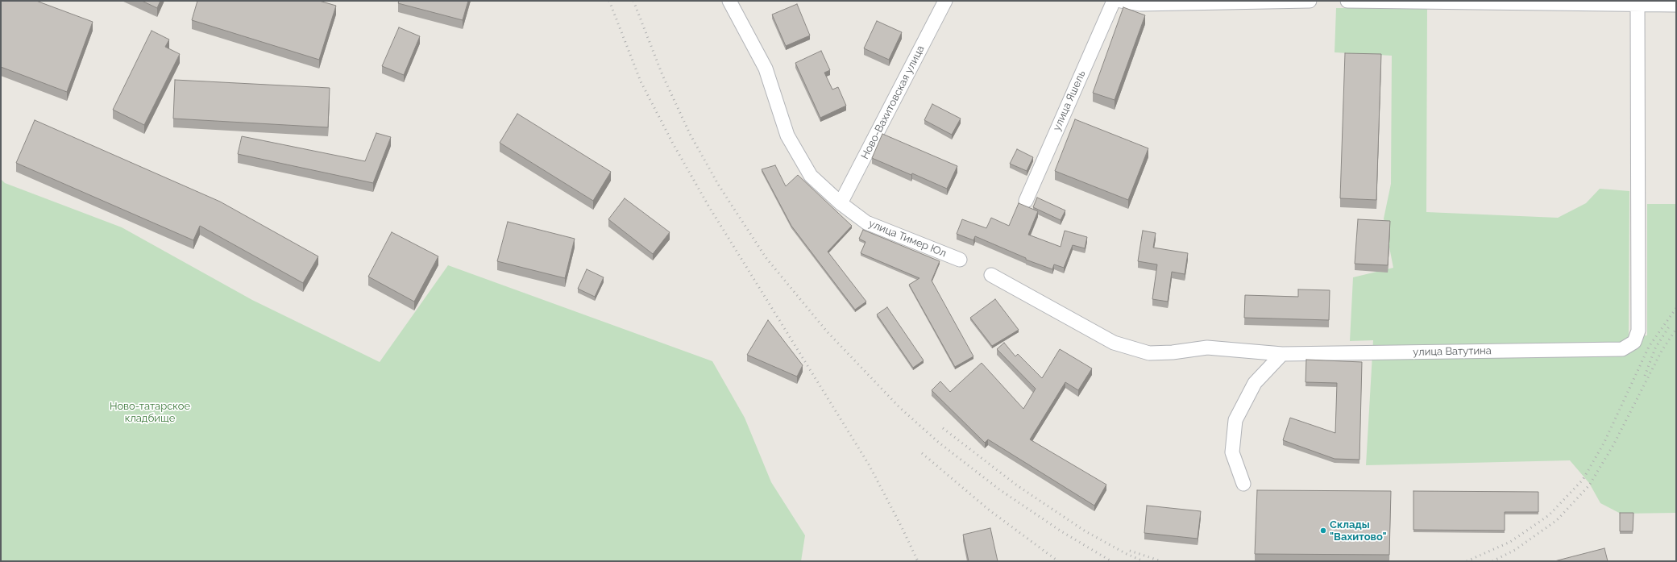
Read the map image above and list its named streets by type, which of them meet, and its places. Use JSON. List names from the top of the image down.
{
  "streets": {
    "street": [
      "улица Яшель",
      "Ново-Вахитовская улица",
      "улица Тимер Юл",
      "улица Ватутина"
    ]
  },
  "crossings": [
    ["Ново-Вахитовская улица", "улица Тимер Юл"]
  ],
  "parks": ["Ново-татарское кладбище"],
  "places": ["Склады \"Вахитово\""]
}
